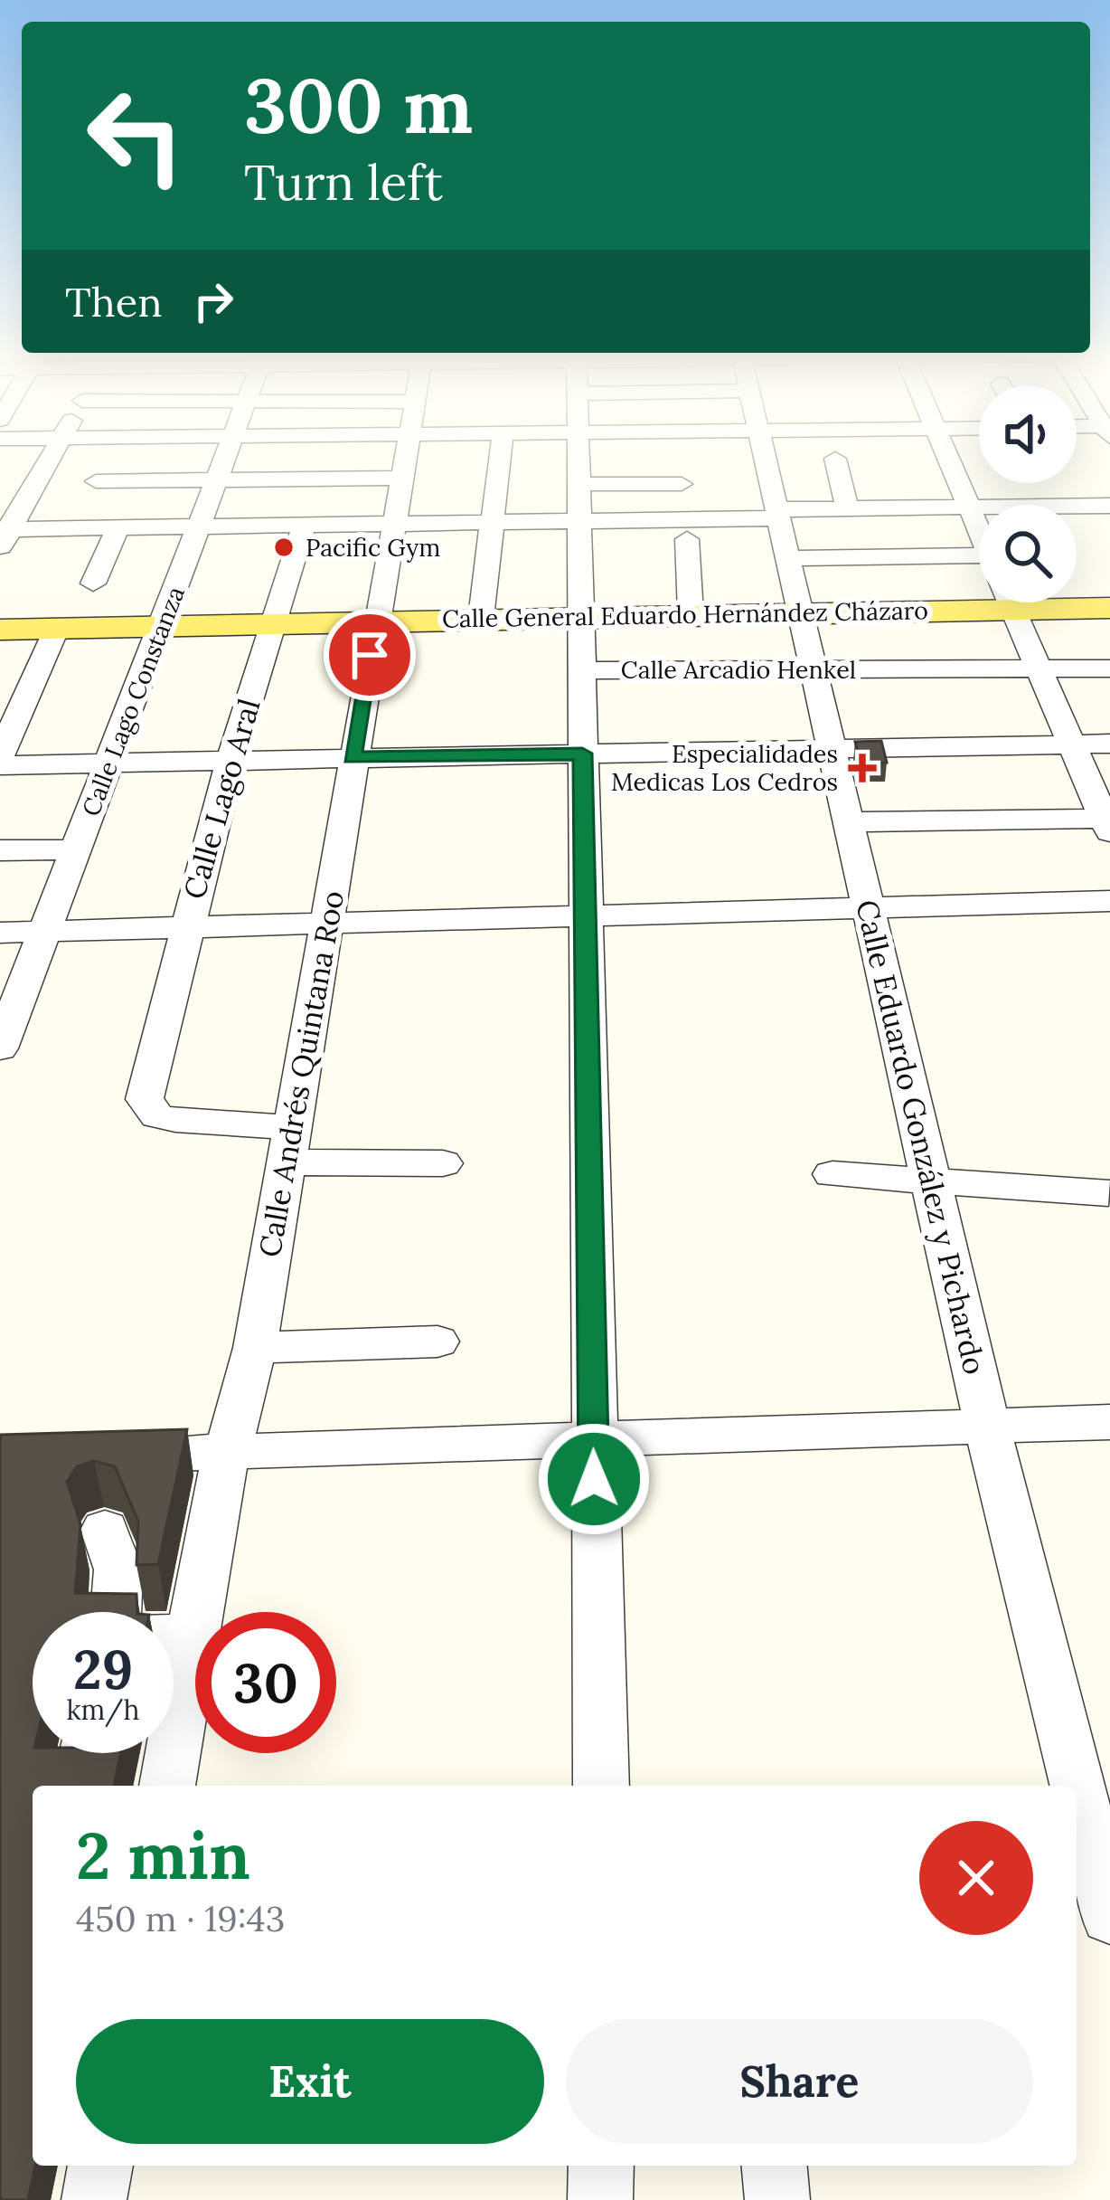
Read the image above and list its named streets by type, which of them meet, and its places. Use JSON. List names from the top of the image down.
{
  "streets": {
    "main road": ["Calle General Eduardo Hernández Cházaro"],
    "street": [
      "Calle Arcadio Henkel",
      "Calle Lago Constanza",
      "Calle Lago Aral",
      "Calle Andrés Quintana Roo",
      "Calle Eduardo González y Pichardo"
    ]
  },
  "crossings": [
    ["Calle General Eduardo Hernández Cházaro", "Calle Arcadio Henkel"],
    ["Calle General Eduardo Hernández Cházaro", "Calle Lago Constanza"],
    ["Calle General Eduardo Hernández Cházaro", "Calle Lago Aral"],
    ["Calle General Eduardo Hernández Cházaro", "Calle Andrés Quintana Roo"],
    ["Calle General Eduardo Hernández Cházaro", "Calle Eduardo González y Pichardo"],
    ["Calle Arcadio Henkel", "Calle Eduardo González y Pichardo"],
    ["Calle Lago Aral", "Calle Andrés Quintana Roo"]
  ],
  "places": {
    "other": ["Pacific Gym"],
    "health": ["Especialidades Medicas Los Cedros"]
  },
  "page": {
    "turn": ["300 m", "Turn left"],
    "then": "Then",
    "speed": "29 km/h",
    "limit": "30",
    "heading": ["2 min", "450 m · 19:43"],
    "buttons": ["Exit", "Share"]
  }
}
